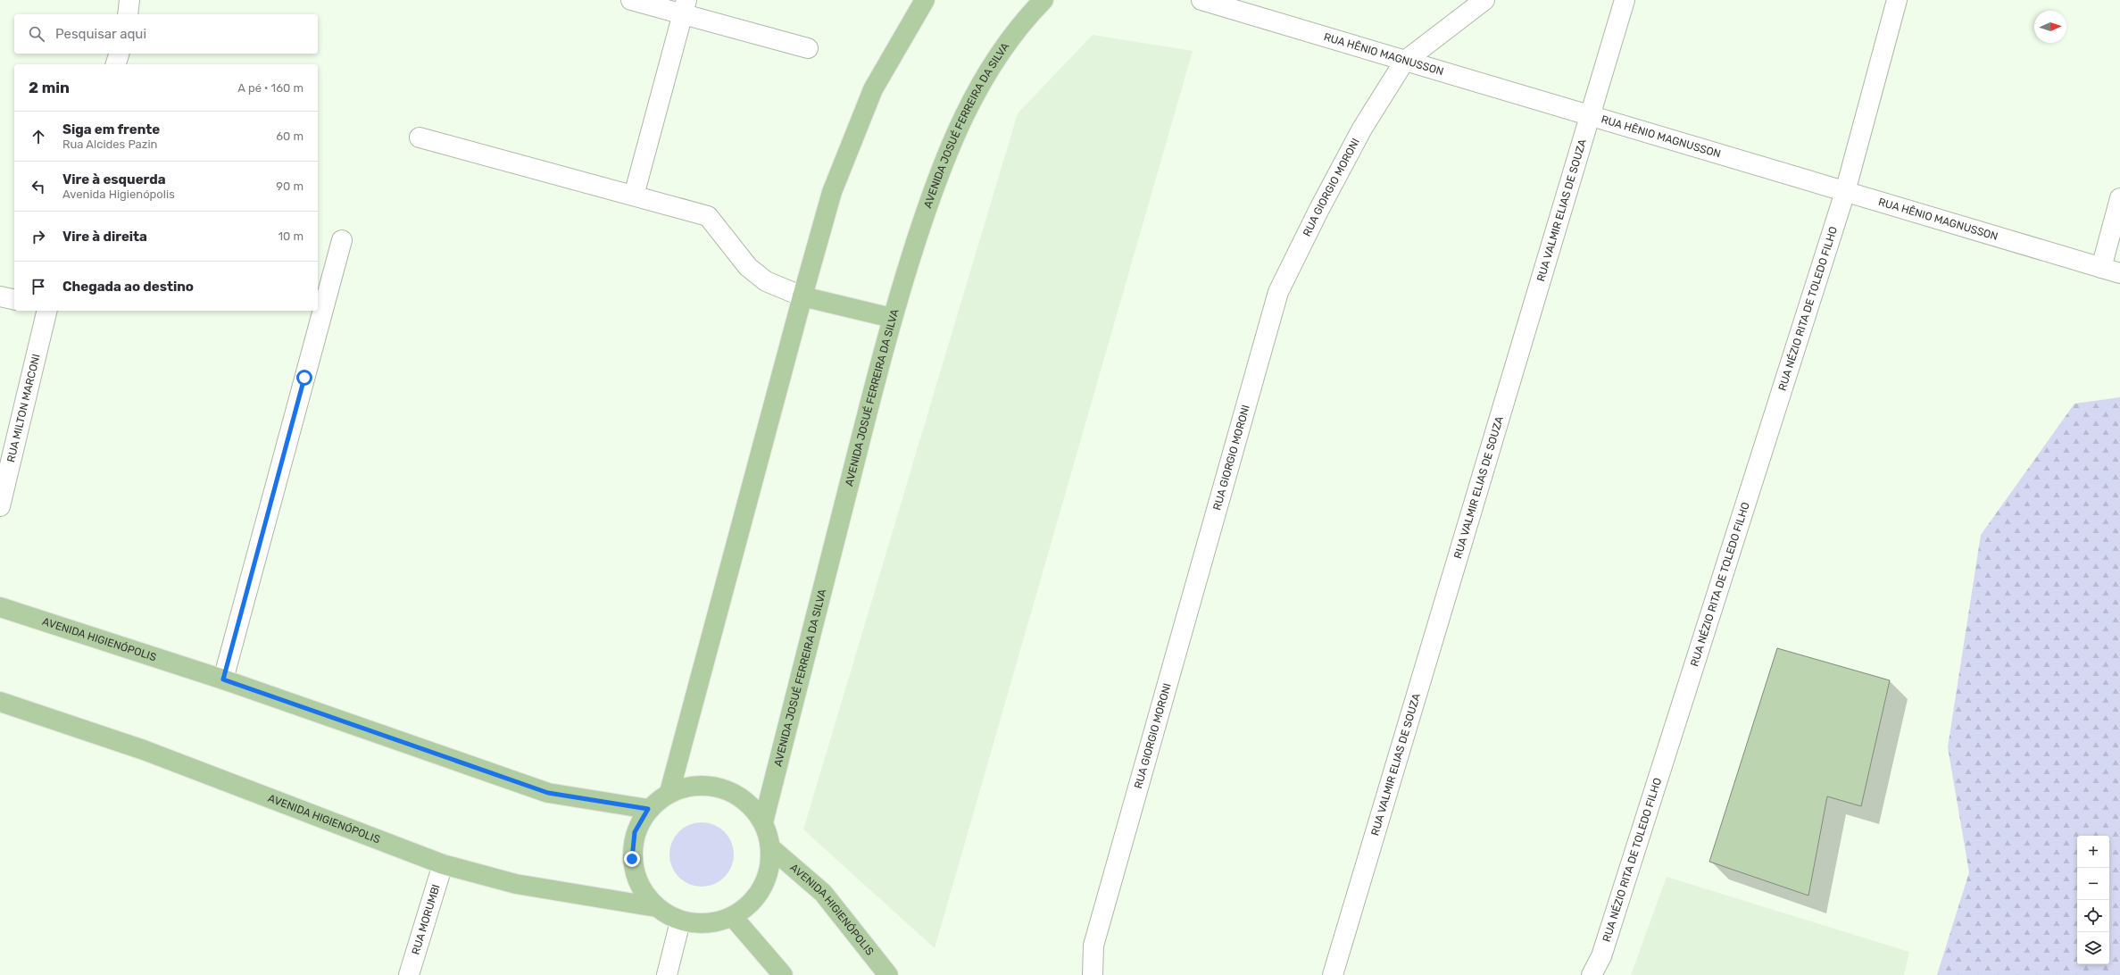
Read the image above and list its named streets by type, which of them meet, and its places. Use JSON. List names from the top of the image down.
{
  "streets": {
    "main road": ["AVENIDA JOSUÉ FERREIRA DA SILVA", "AVENIDA HIGIENÓPOLIS"],
    "street": [
      "RUA HÊNIO MAGNUSSON",
      "RUA GIORGIO MORONI",
      "RUA VALMIR ELIAS DE SOUZA",
      "RUA NÉZIO RITA DE TOLEDO FILHO",
      "RUA MILTON MARCONI",
      "RUA MORUMBI"
    ]
  },
  "crossings": [
    ["RUA HÊNIO MAGNUSSON", "RUA GIORGIO MORONI"],
    ["RUA HÊNIO MAGNUSSON", "RUA VALMIR ELIAS DE SOUZA"],
    ["RUA HÊNIO MAGNUSSON", "RUA NÉZIO RITA DE TOLEDO FILHO"],
    ["AVENIDA HIGIENÓPOLIS", "RUA MORUMBI"]
  ],
  "north": "right",
  "page": {
    "search": "Pesquisar aqui",
    "heading": ["2 min", "A pé · 160 m"],
    "list": [
      ["Siga em frente", "Rua Alcides Pazin", "60 m"],
      ["Vire à esquerda", "Avenida Higienópolis", "90 m"],
      ["Vire à direita", "10 m"],
      "Chegada ao destino"
    ],
    "map_buttons": ["+", "−"]
  }
}
